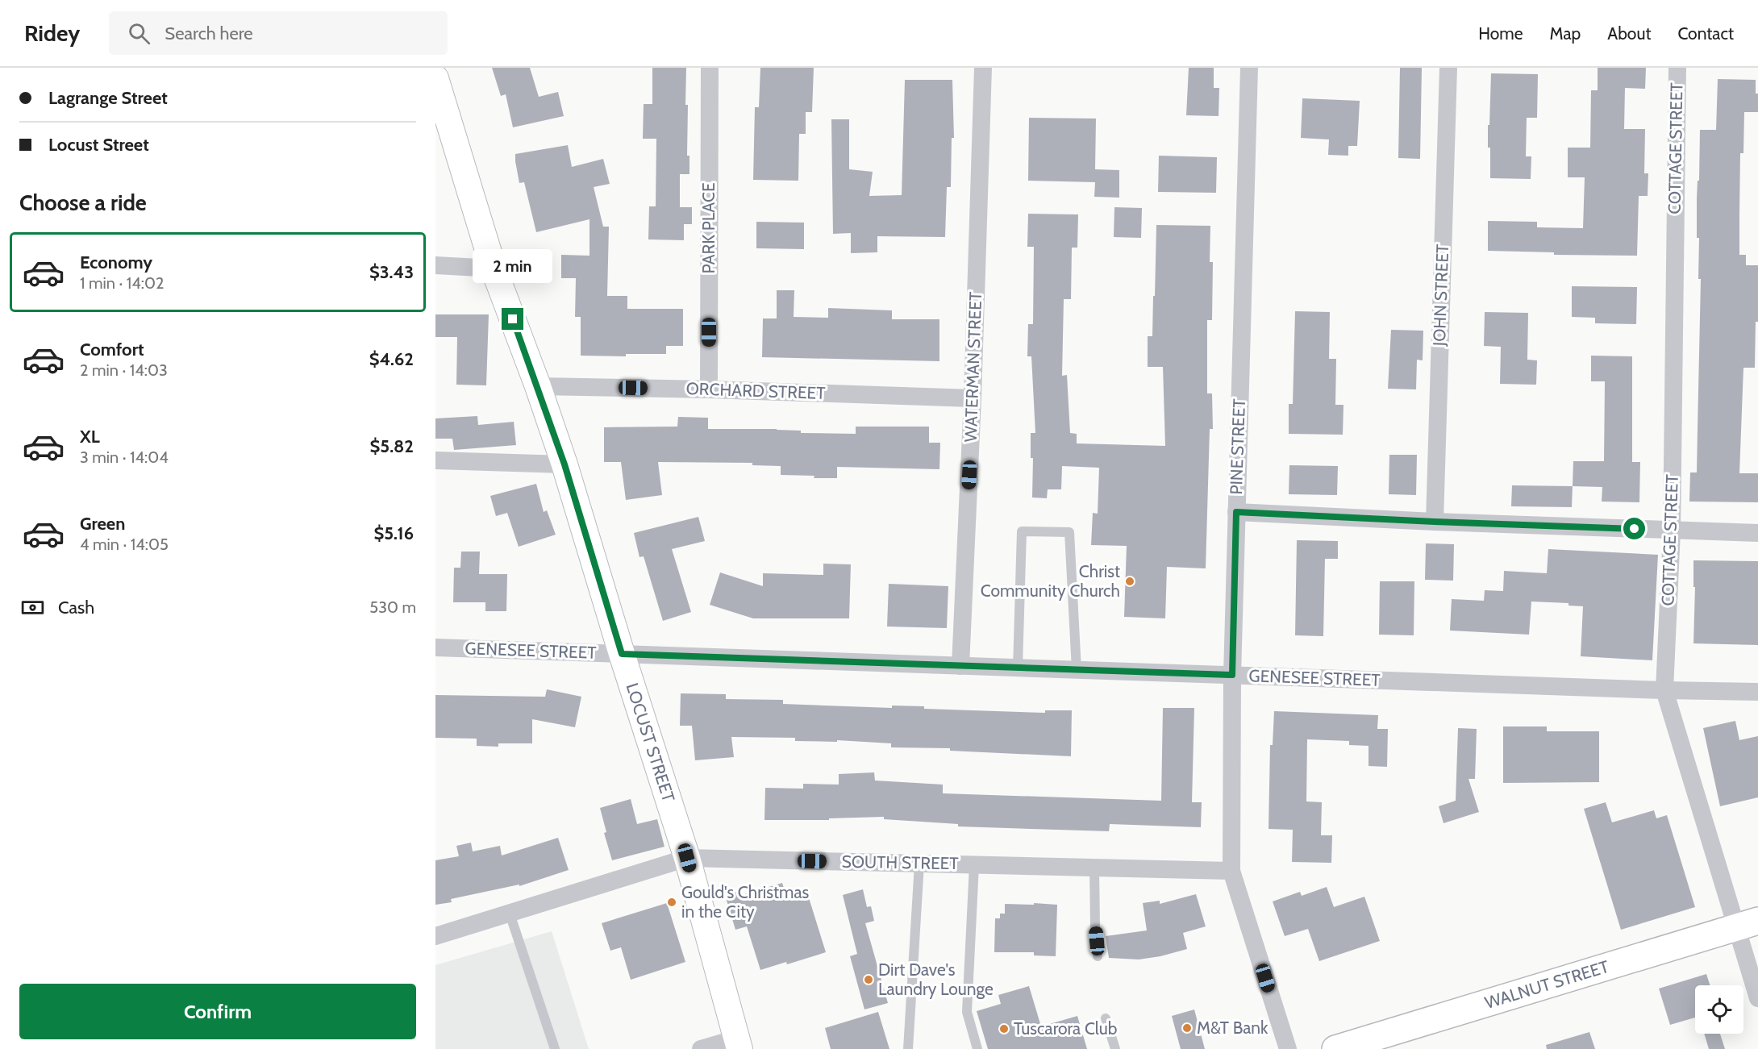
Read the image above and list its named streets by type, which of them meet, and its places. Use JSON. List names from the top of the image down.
{
  "streets": {
    "highway": ["WALNUT STREET"],
    "street": [
      "COTTAGE STREET",
      "PARK PLACE",
      "JOHN STREET",
      "WATERMAN STREET",
      "ORCHARD STREET",
      "PINE STREET",
      "GENESEE STREET",
      "LOCUST STREET",
      "SOUTH STREET"
    ]
  },
  "crossings": [
    ["COTTAGE STREET", "GENESEE STREET"],
    ["COTTAGE STREET", "WALNUT STREET"],
    ["PARK PLACE", "ORCHARD STREET"],
    ["WATERMAN STREET", "ORCHARD STREET"],
    ["WATERMAN STREET", "GENESEE STREET"],
    ["ORCHARD STREET", "LOCUST STREET"],
    ["PINE STREET", "GENESEE STREET"],
    ["PINE STREET", "SOUTH STREET"],
    ["GENESEE STREET", "LOCUST STREET"],
    ["LOCUST STREET", "SOUTH STREET"]
  ],
  "places": [
    "Christ Community Church",
    "Gould's Christmas in the City",
    "Dirt Dave's Laundry Lounge",
    "M&T Bank",
    "Tuscarora Club"
  ],
  "page": {
    "header": "Ridey",
    "search": "Search here",
    "nav": [
      "Home",
      "Map",
      "About",
      "Contact"
    ],
    "banner": ["Lagrange Street", "Locust Street"],
    "heading": "Choose a ride",
    "list": [
      {
        "name": "Economy",
        "note": "1 min · 14:02",
        "value": "$3.43"
      },
      {
        "name": "Comfort",
        "note": "2 min · 14:03",
        "value": "$4.62"
      },
      {
        "name": "XL",
        "note": "3 min · 14:04",
        "value": "$5.82"
      },
      {
        "name": "Green",
        "note": "4 min · 14:05",
        "value": "$5.16"
      }
    ],
    "bubble": "2 min",
    "pay": ["Cash", "530 m"],
    "buttons": "Confirm"
  }
}
